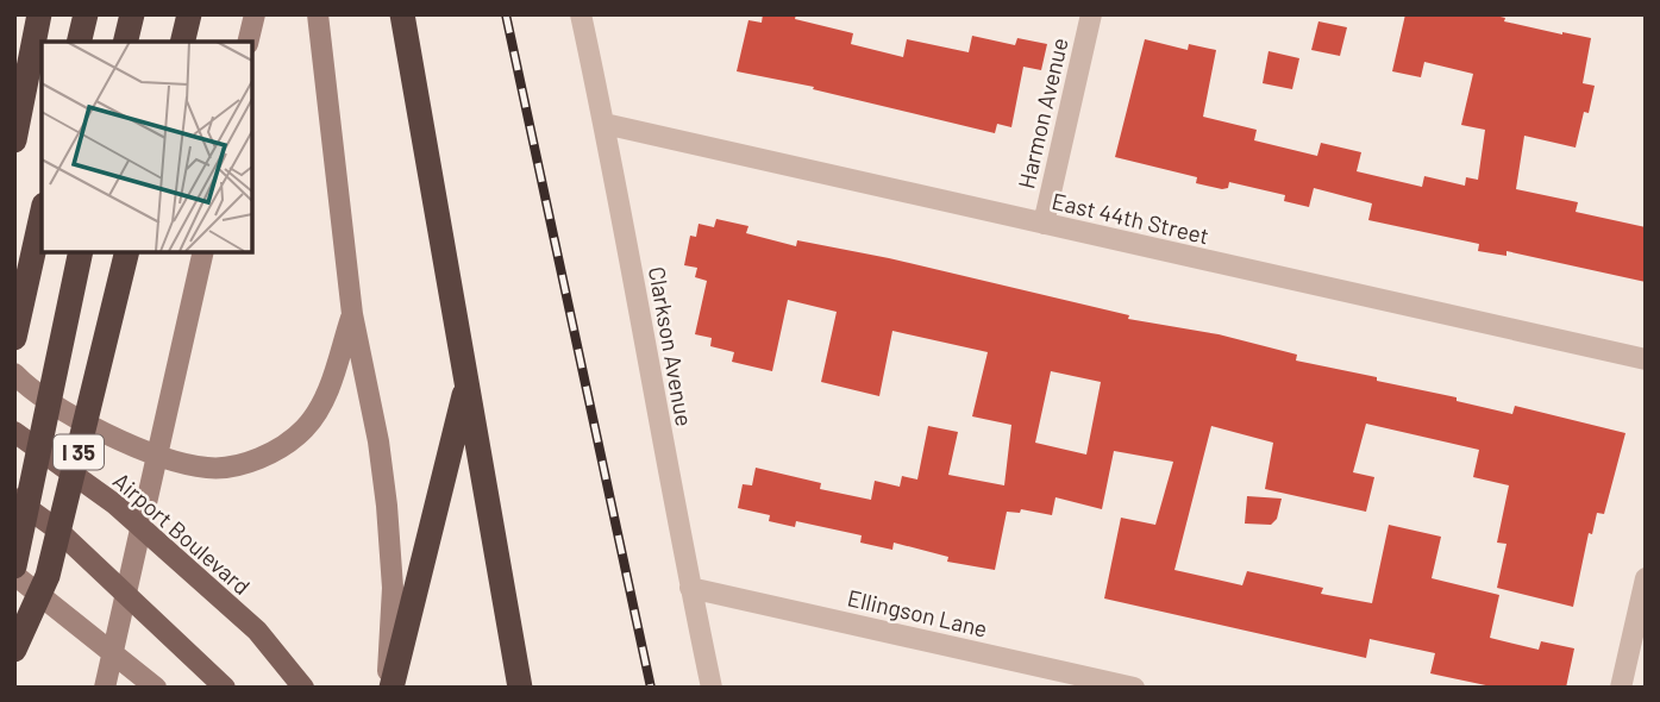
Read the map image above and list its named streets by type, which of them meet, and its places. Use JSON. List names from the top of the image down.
{
  "streets": {
    "highway": ["I 35"],
    "main road": ["Airport Boulevard"],
    "street": [
      "Harmon Avenue",
      "East 44th Street",
      "Clarkson Avenue",
      "Ellingson Lane"
    ]
  },
  "crossings": [
    ["Harmon Avenue", "East 44th Street"],
    ["East 44th Street", "Clarkson Avenue"],
    ["Clarkson Avenue", "Ellingson Lane"]
  ]
}
